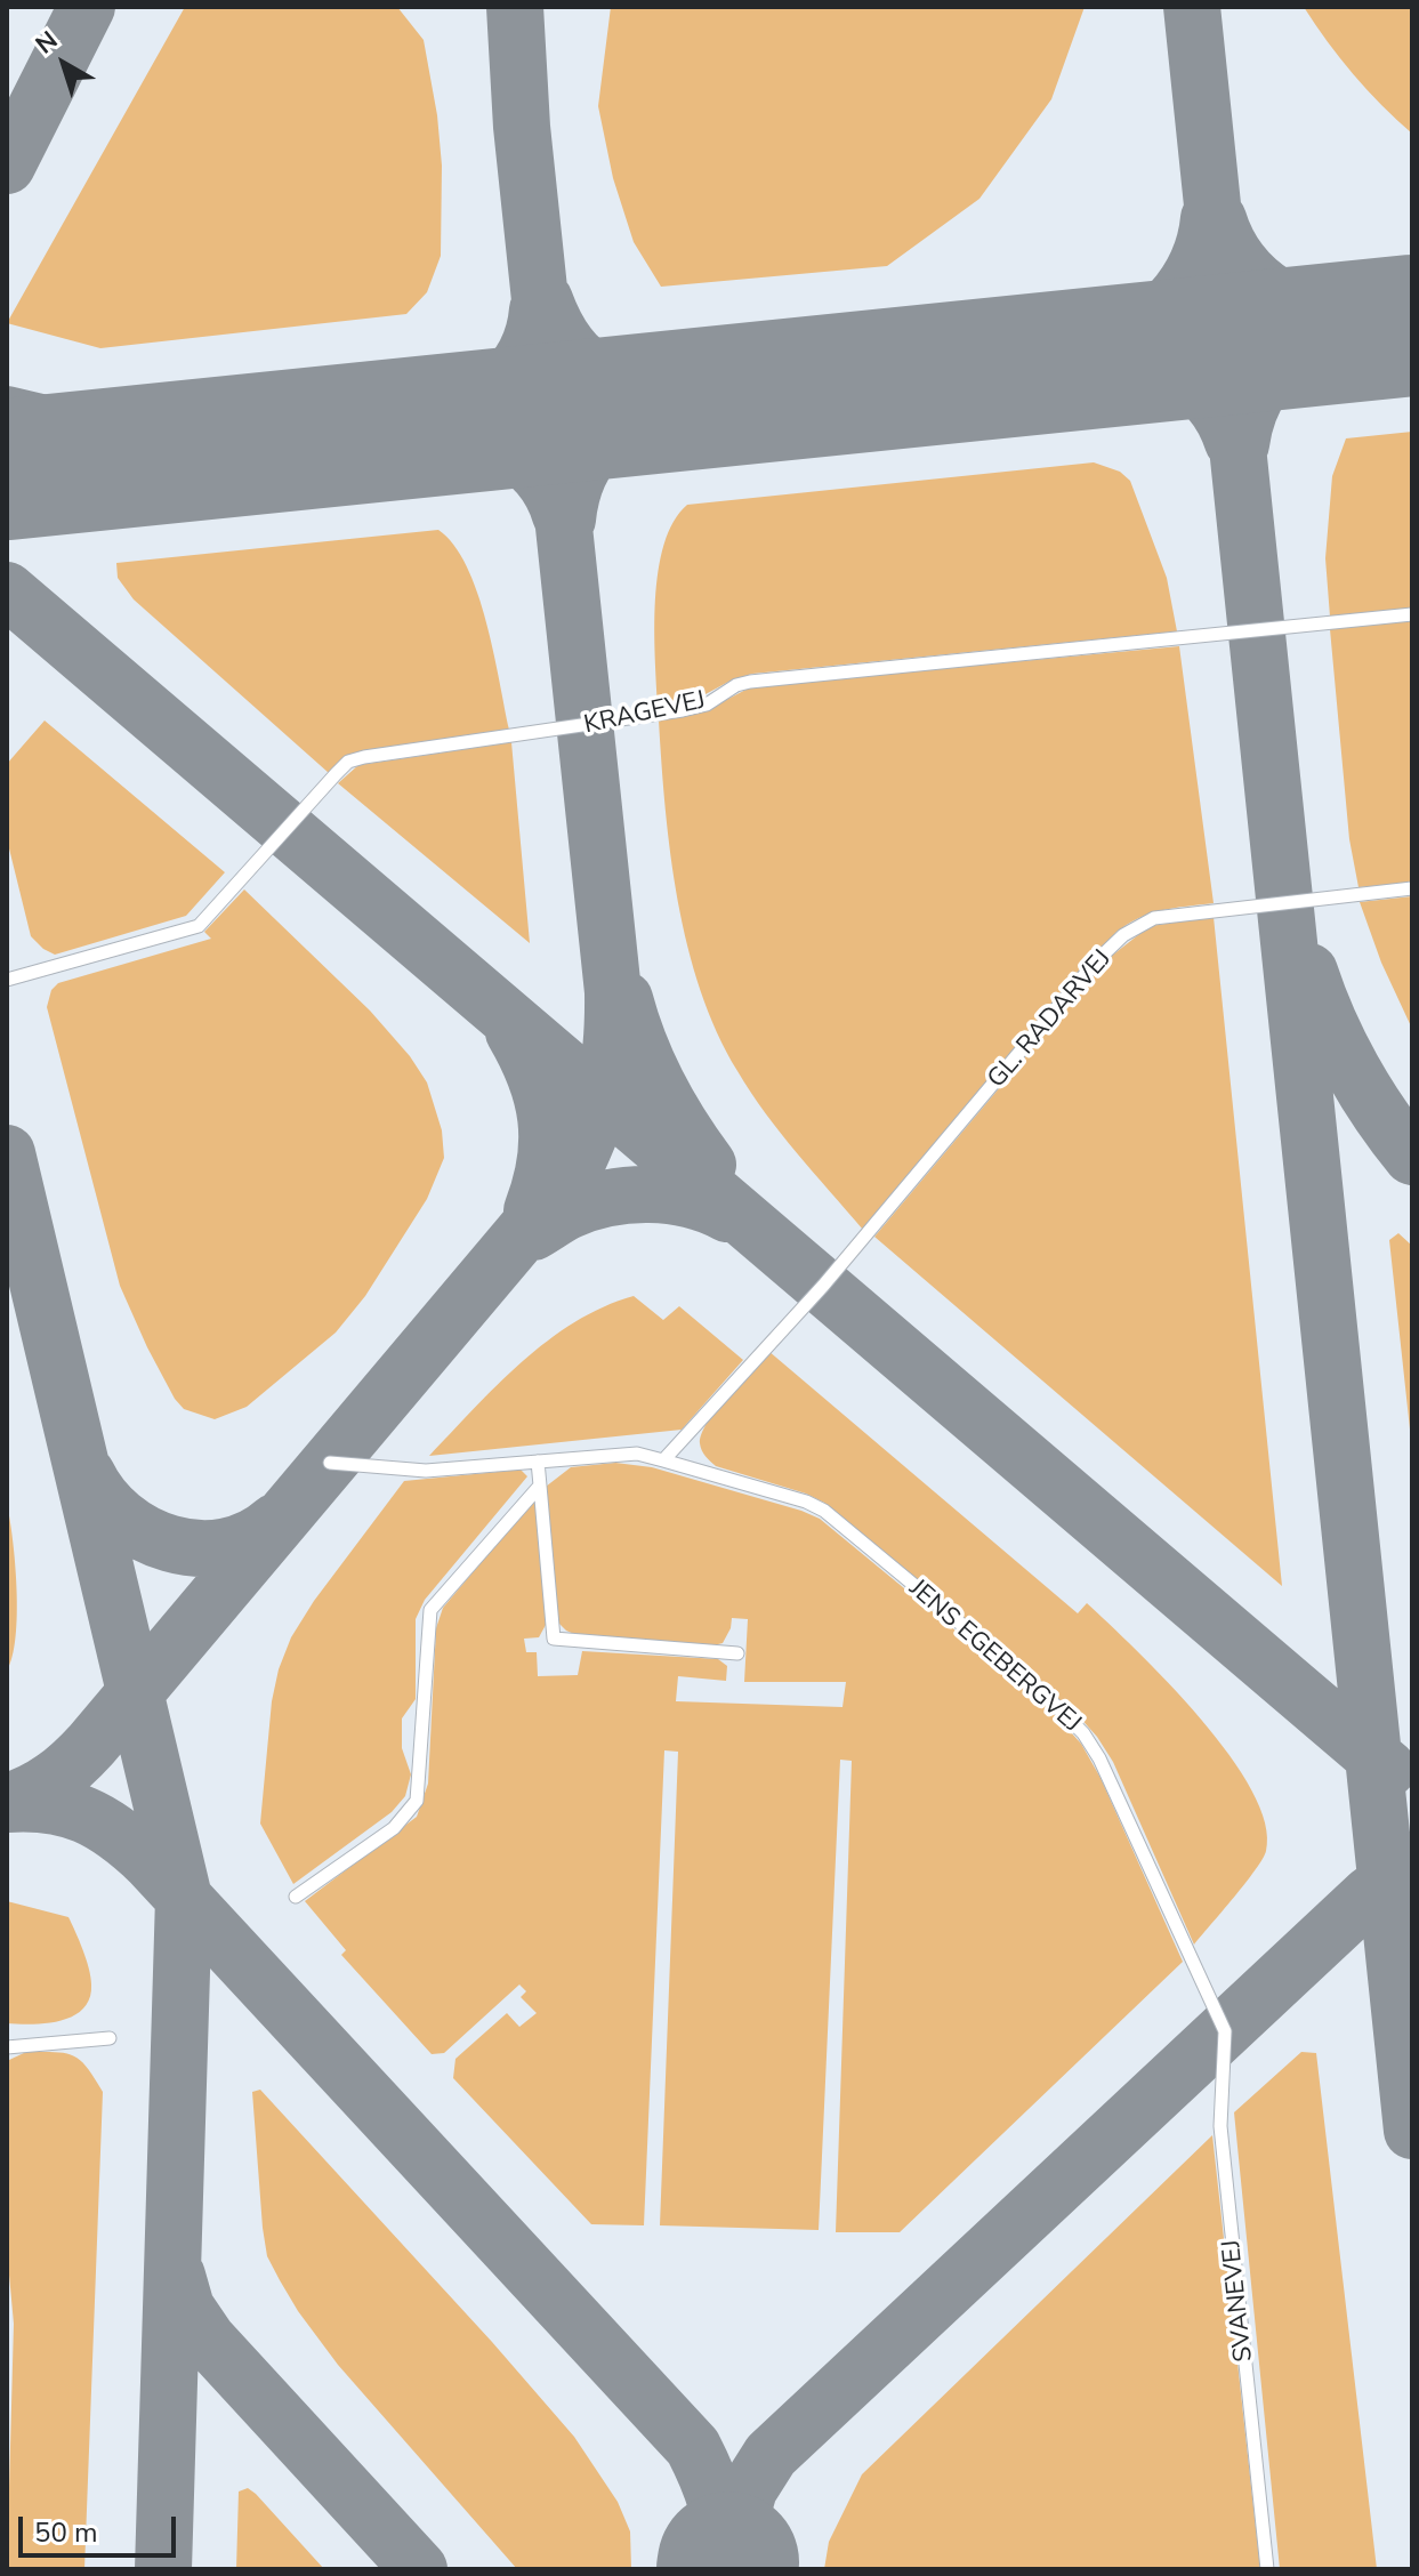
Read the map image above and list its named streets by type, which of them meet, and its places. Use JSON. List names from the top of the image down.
{
  "streets": {
    "lane": [
      "KRAGEVEJ",
      "GL. RADARVEJ",
      "JENS EGEBERGVEJ",
      "SVANEVEJ"
    ]
  },
  "crossings": [
    ["GL. RADARVEJ", "JENS EGEBERGVEJ"],
    ["JENS EGEBERGVEJ", "SVANEVEJ"]
  ],
  "scale_bar": "50 m",
  "north": "top left"
}
